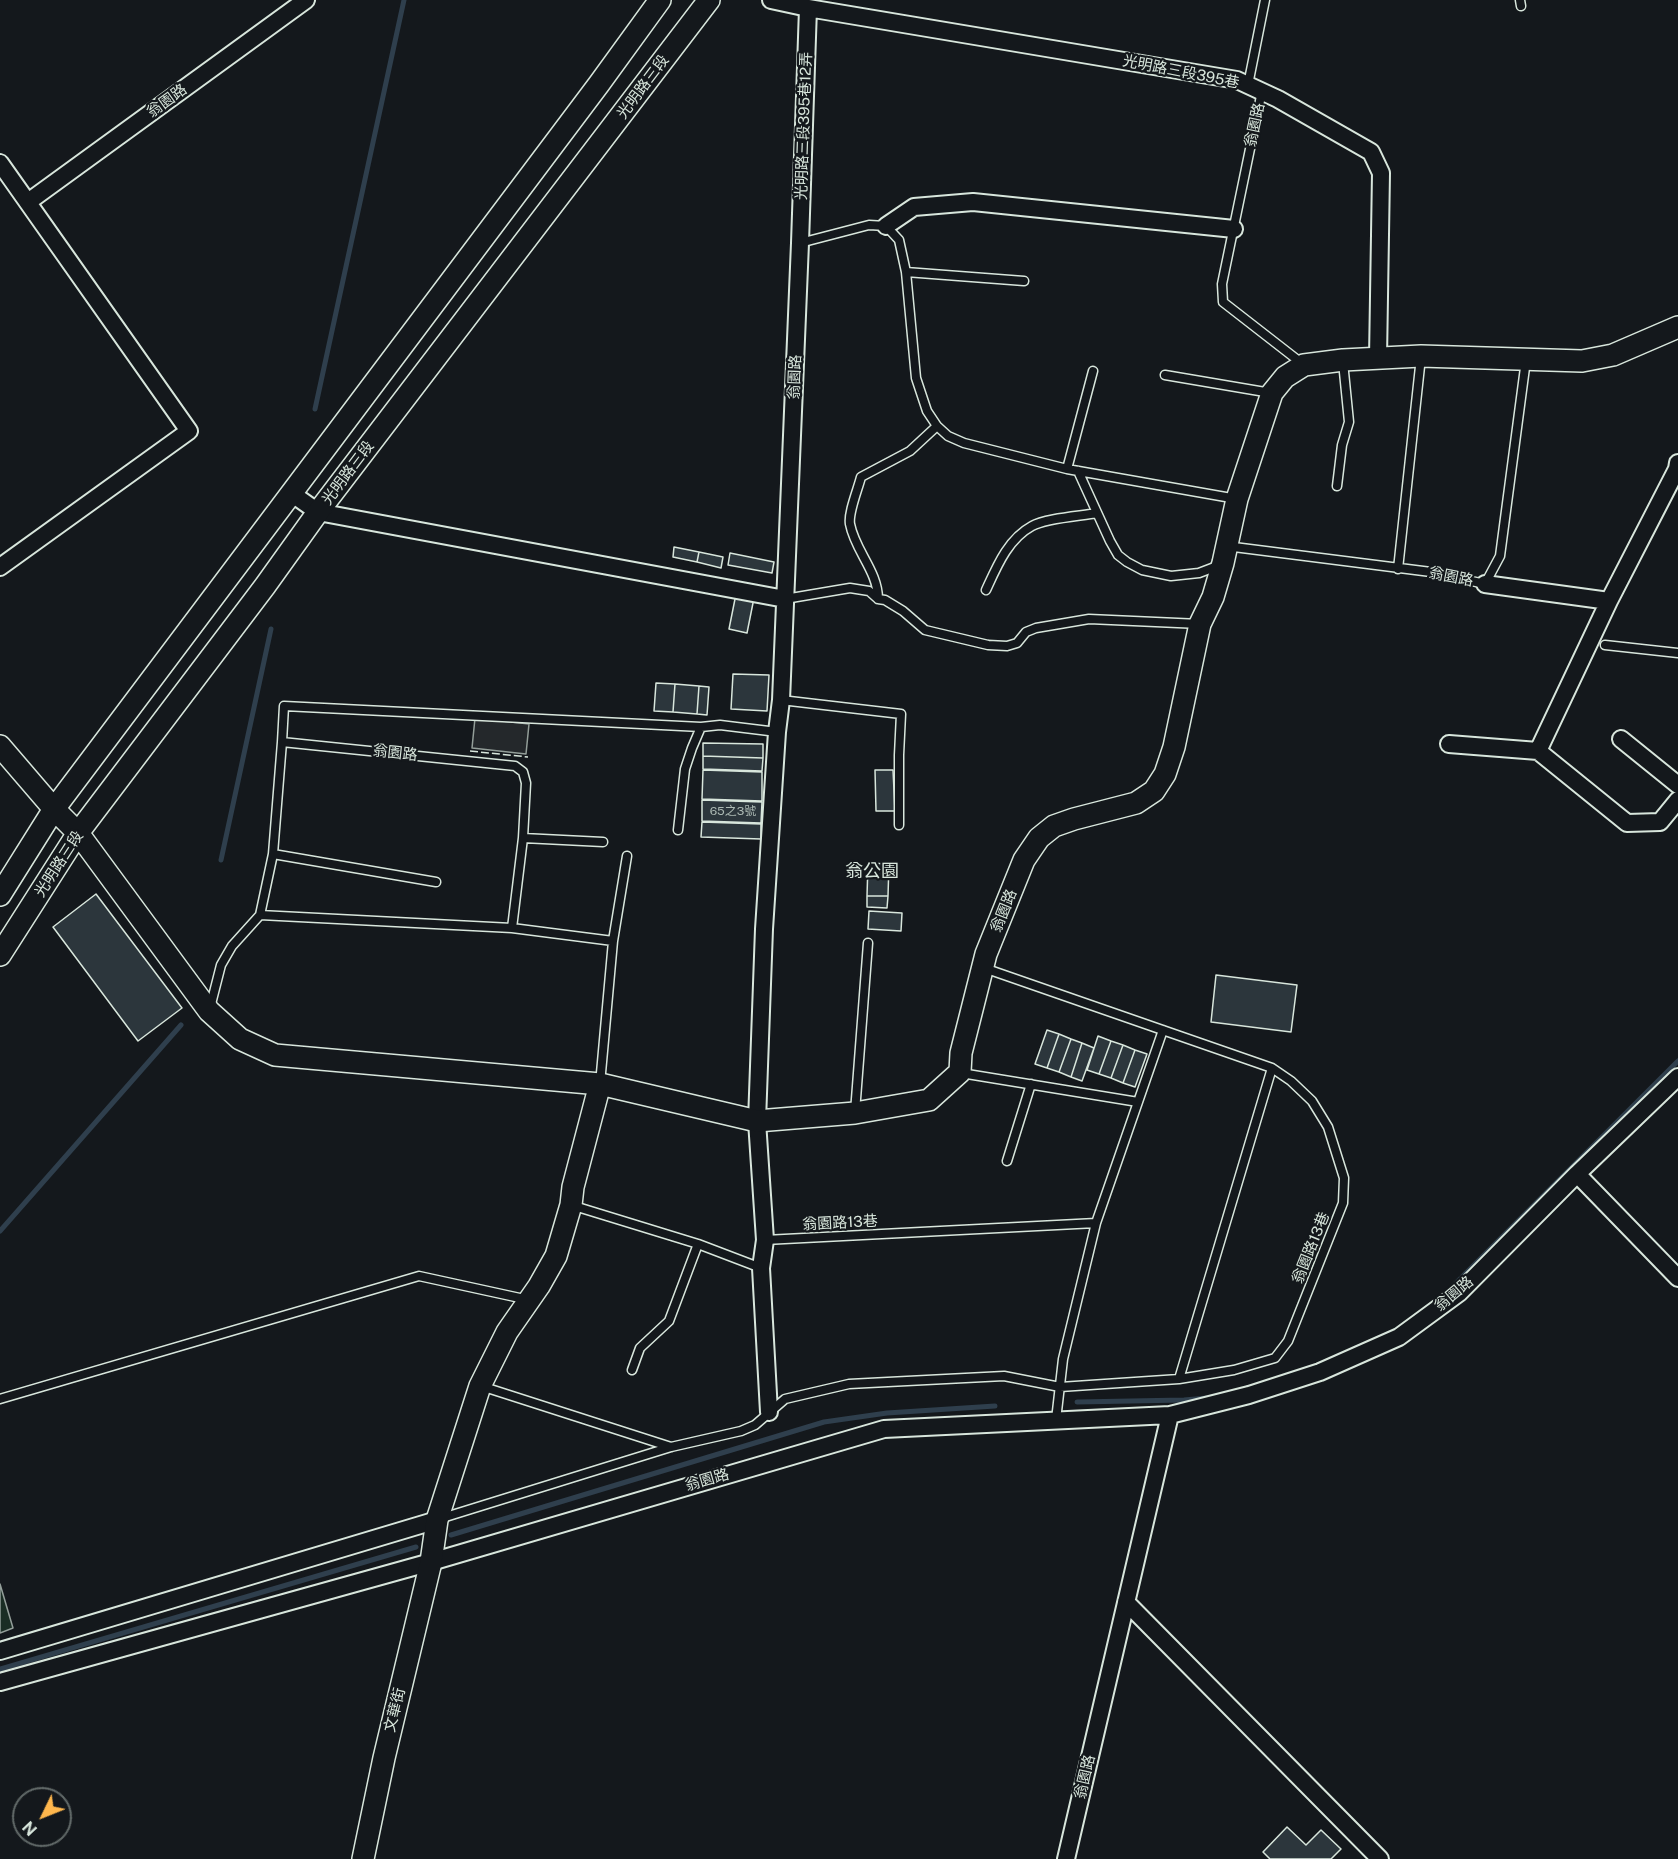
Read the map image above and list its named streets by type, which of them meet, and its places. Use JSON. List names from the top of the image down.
{
  "streets": {
    "street": [
      "光明路三段395巷",
      "光明路三段",
      "翁園路",
      "光明路三段395巷12弄",
      "文華街"
    ],
    "lane": ["翁園路13巷"]
  },
  "crossings": [
    ["光明路三段395巷", "翁園路"],
    ["光明路三段395巷", "光明路三段395巷12弄"],
    ["翁園路", "光明路三段395巷12弄"],
    ["翁園路", "翁園路13巷"],
    ["翁園路", "文華街"]
  ],
  "districts": ["翁公園"],
  "house_numbers": ["65之3號"],
  "north": "bottom left"
}
